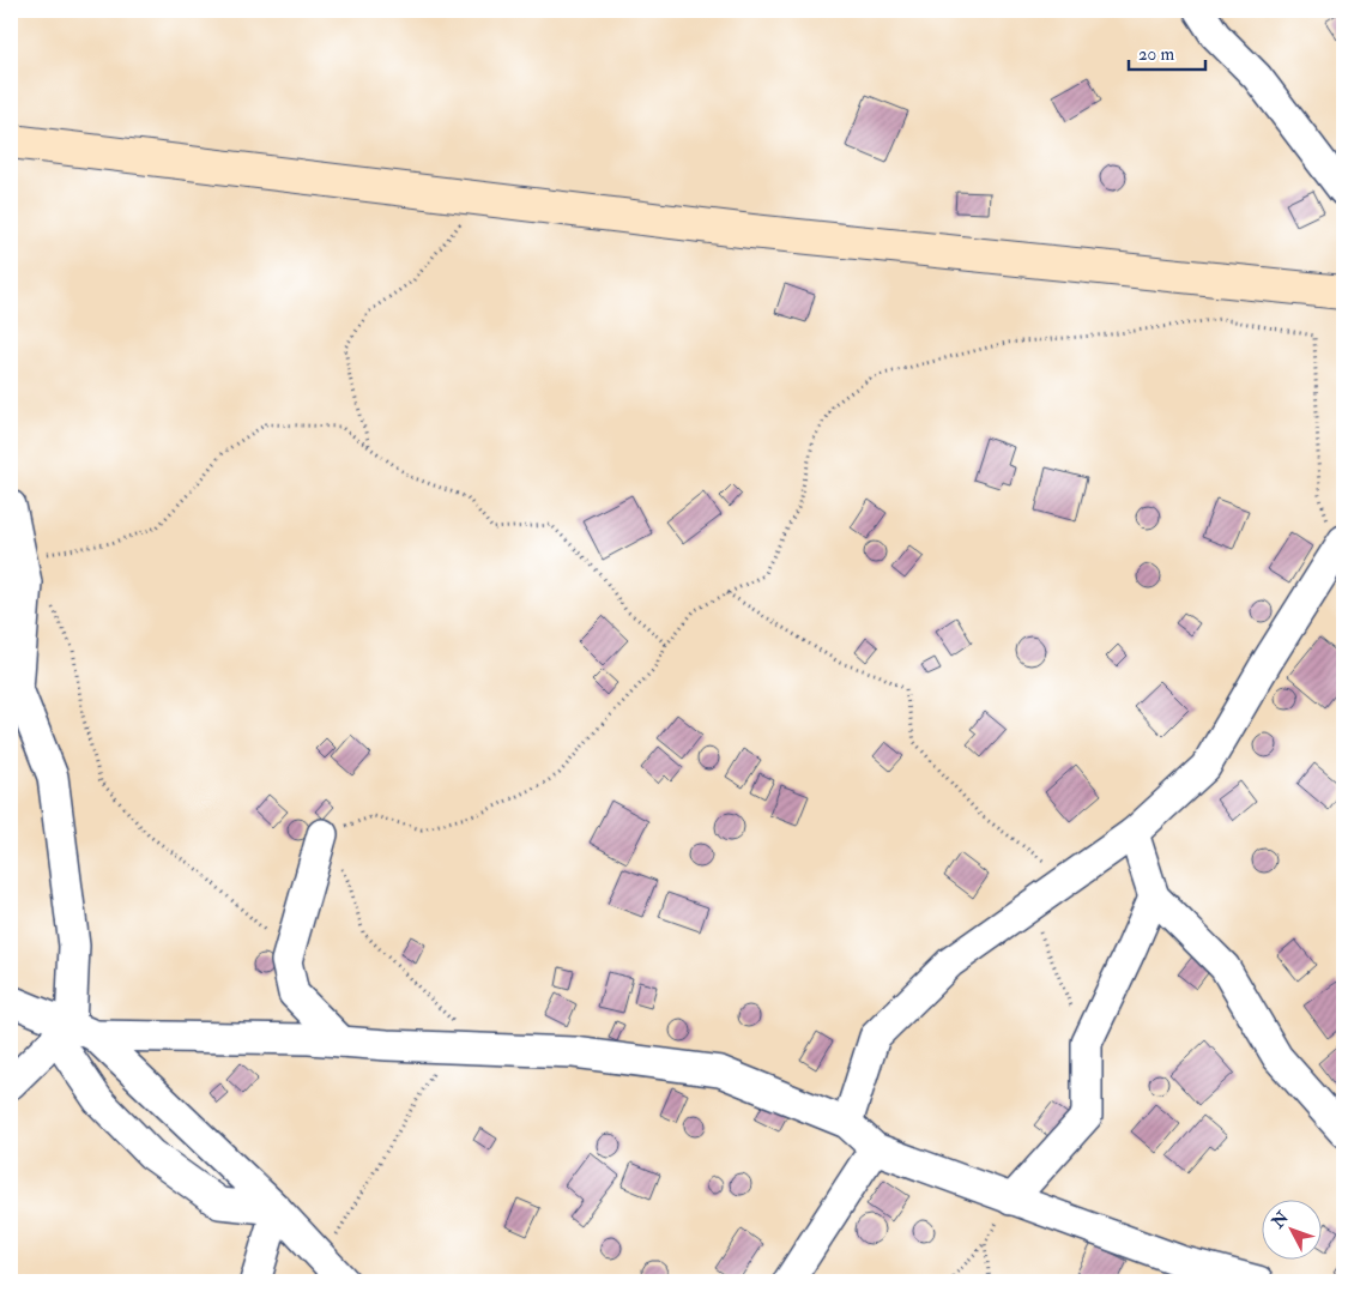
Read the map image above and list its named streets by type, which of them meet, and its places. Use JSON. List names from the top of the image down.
{
  "scale_bar": "20 m",
  "north": "top left"
}
